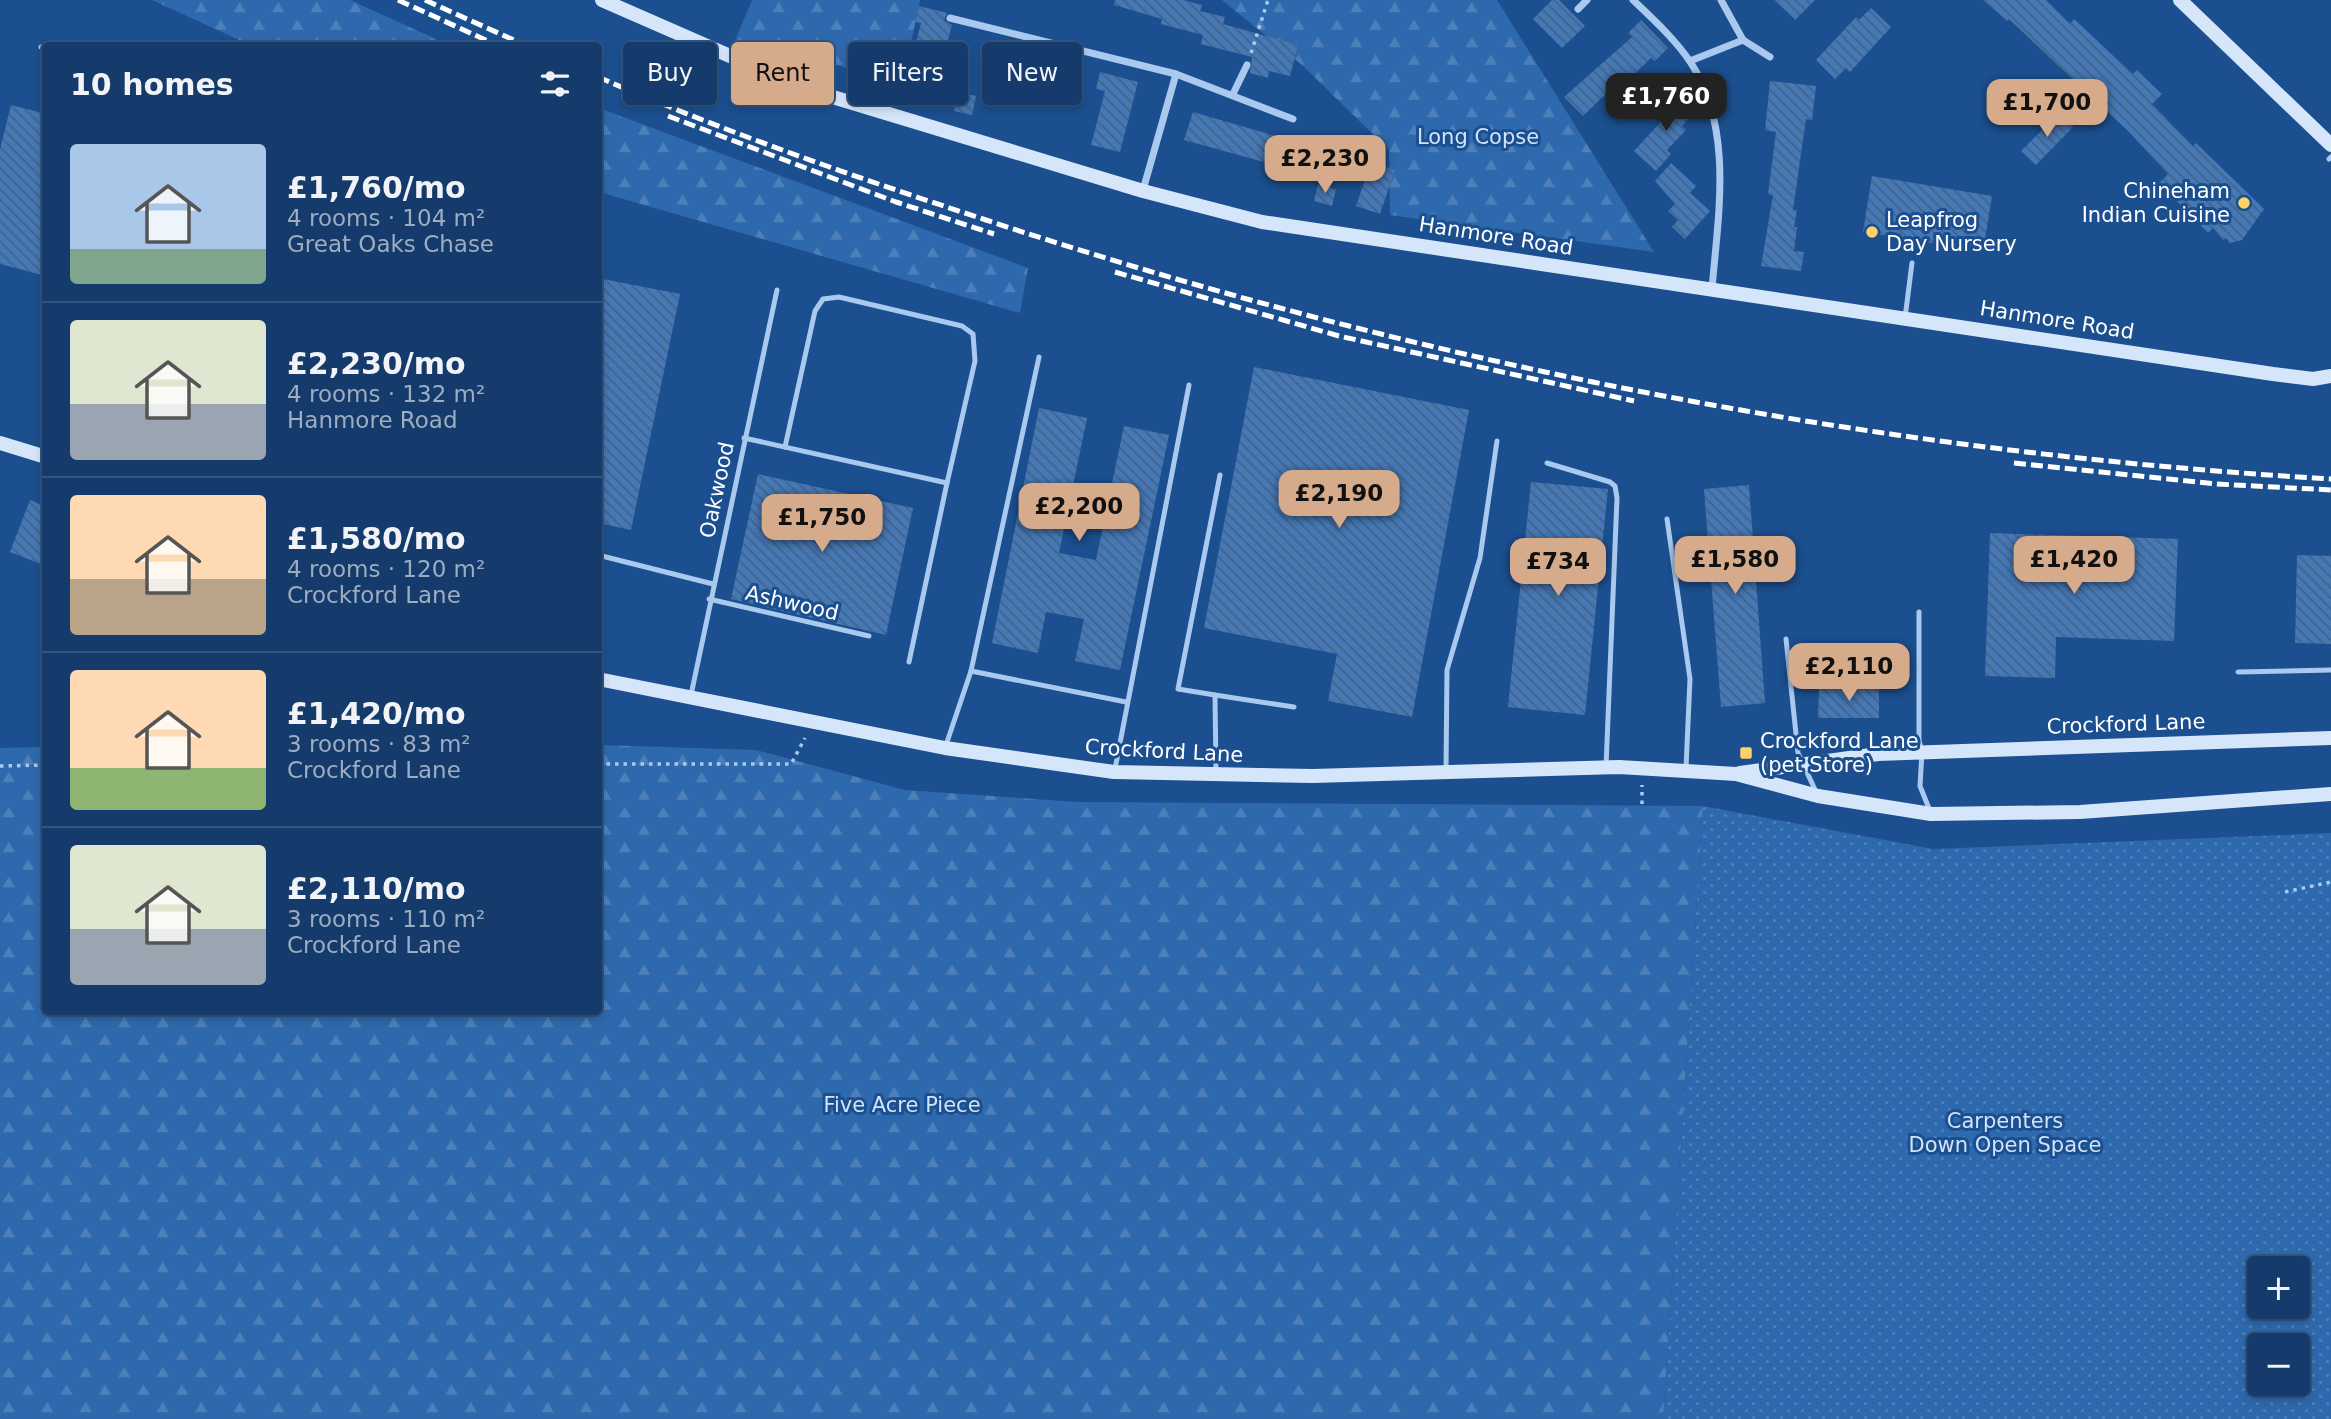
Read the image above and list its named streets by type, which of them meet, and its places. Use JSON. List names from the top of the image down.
{
  "streets": {
    "street": ["Hanmore Road", "Crockford Lane"],
    "lane": ["Oakwood", "Ashwood"]
  },
  "crossings": [
    ["Oakwood", "Ashwood"],
    ["Oakwood", "Crockford Lane"]
  ],
  "parks": ["Long Copse", "Five Acre Piece", "Carpenters Down Open Space"],
  "places": {
    "other": ["Chineham Indian Cuisine", "Leapfrog Day Nursery"],
    "transit": ["Crockford Lane (pet Store)"]
  },
  "page": {
    "chip": [
      "Buy",
      "Rent",
      "Filters",
      "New"
    ],
    "heading": "10 homes",
    "price": [
      "£1,760",
      "£1,700",
      "£2,230",
      "£2,190",
      "£2,200",
      "£1,750",
      "£1,580",
      "£1,420",
      "£734",
      "£2,110"
    ],
    "list": [
      {
        "name": "£1,760/mo",
        "note": "4 rooms · 104 m² · Great Oaks Chase"
      },
      {
        "name": "£2,230/mo",
        "note": "4 rooms · 132 m² · Hanmore Road"
      },
      {
        "name": "£1,580/mo",
        "note": "4 rooms · 120 m² · Crockford Lane"
      },
      {
        "name": "£1,420/mo",
        "note": "3 rooms · 83 m² · Crockford Lane"
      },
      {
        "name": "£2,110/mo",
        "note": "3 rooms · 110 m² · Crockford Lane"
      }
    ],
    "map_buttons": ["+", "−"]
  }
}
